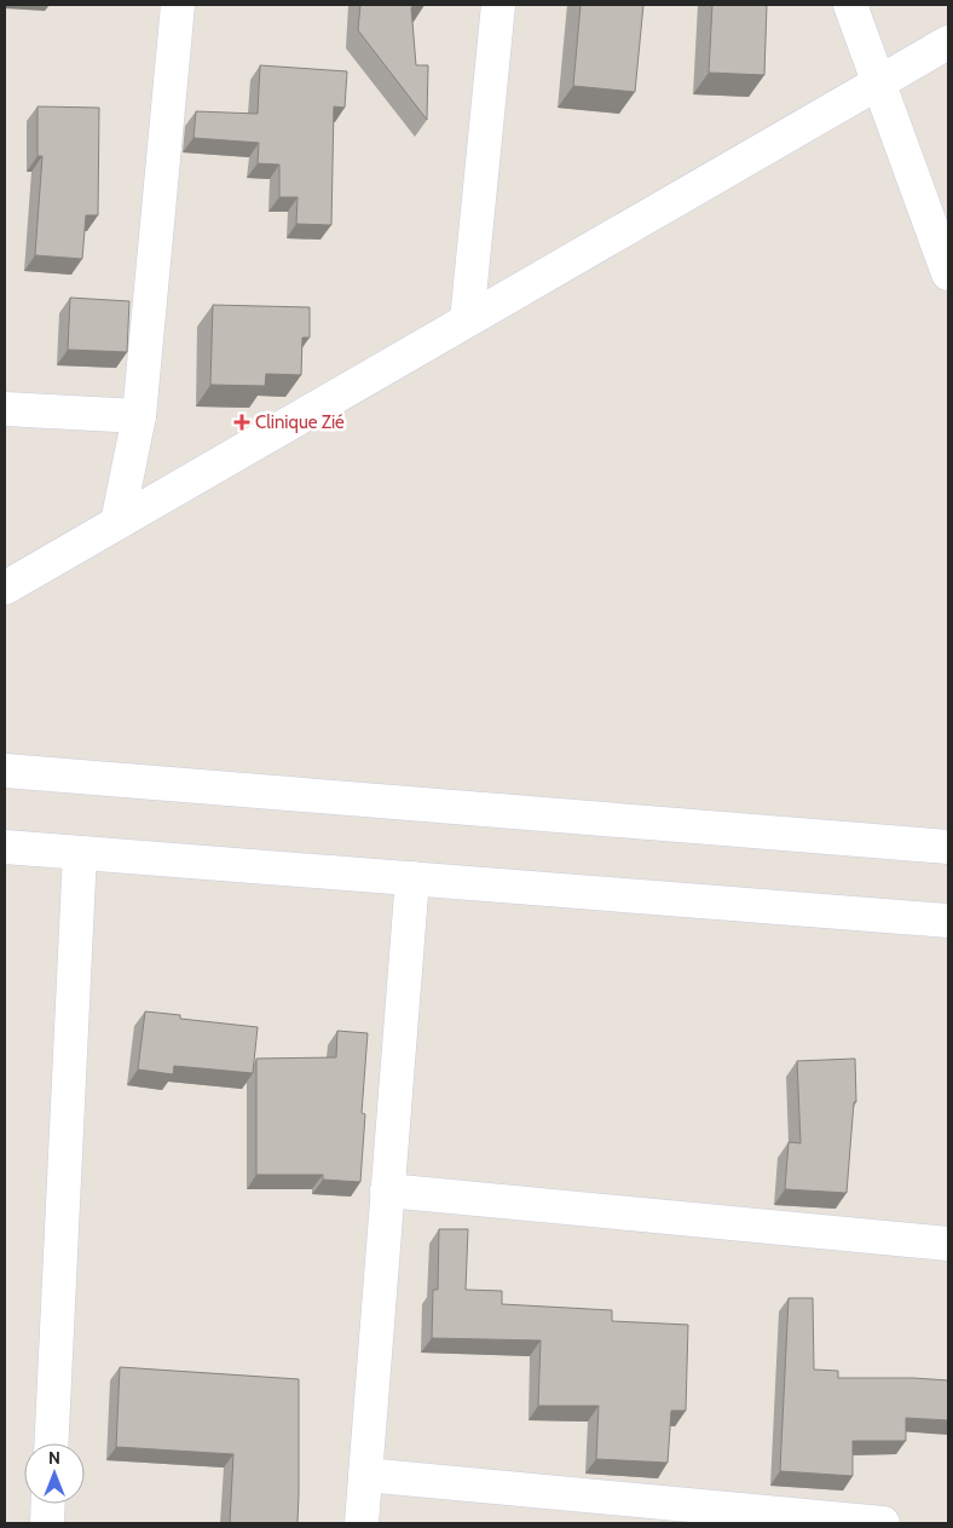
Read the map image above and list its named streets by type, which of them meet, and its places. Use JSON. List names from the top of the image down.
{
  "places": {
    "health": ["Clinique Zié"]
  },
  "north": "top"
}
